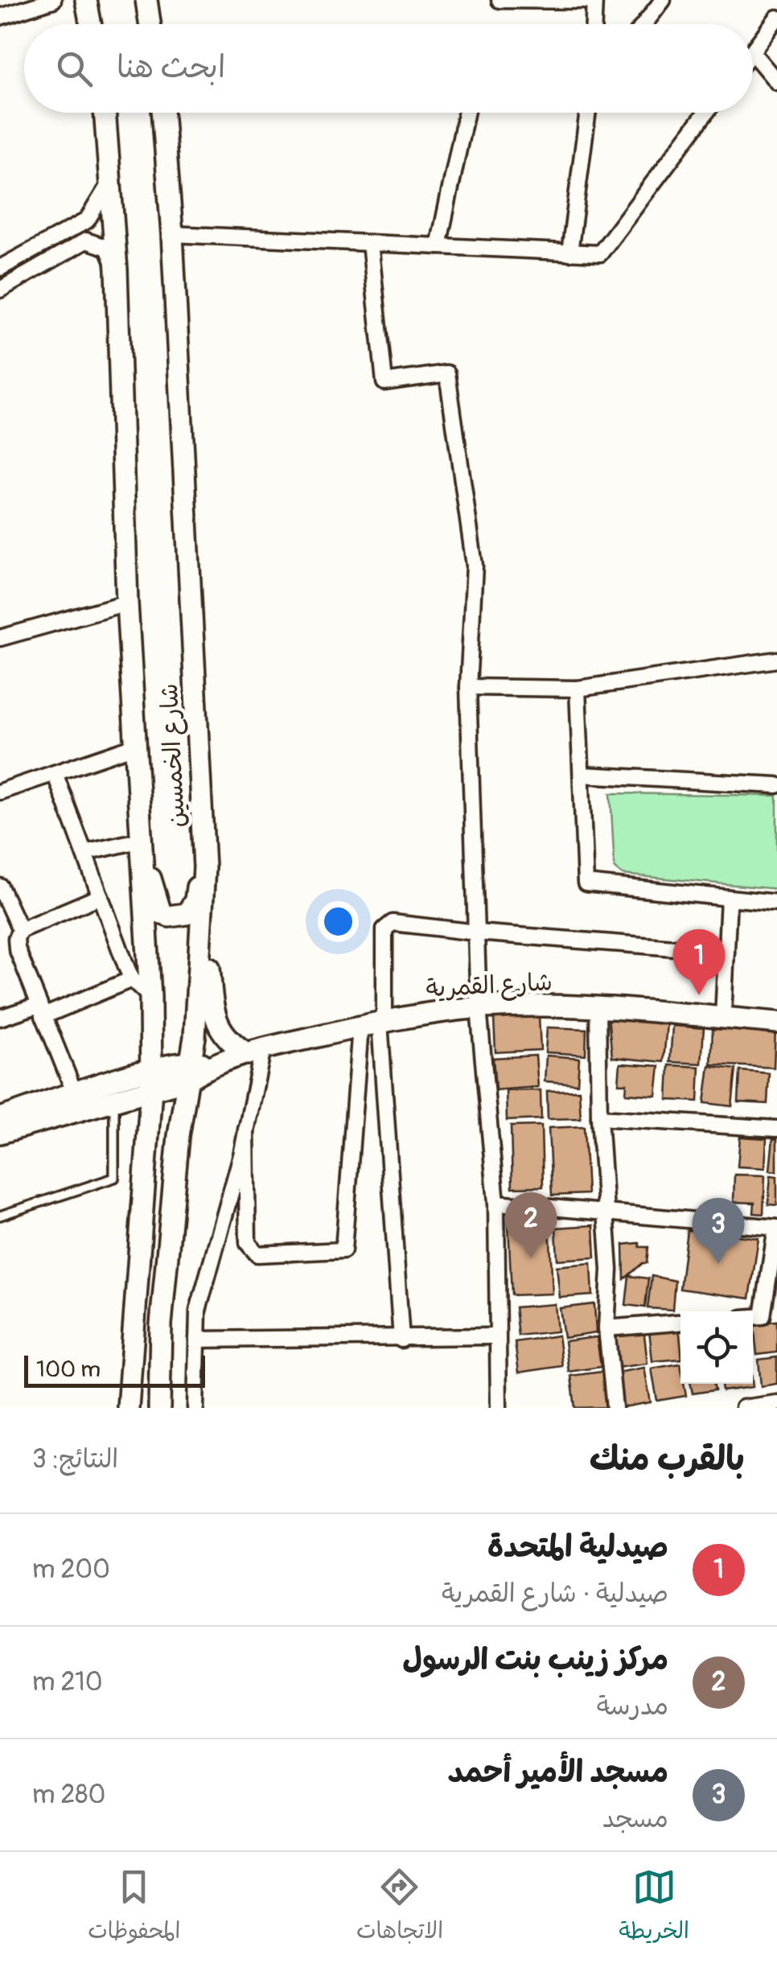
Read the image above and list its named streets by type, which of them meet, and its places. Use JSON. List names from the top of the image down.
{
  "streets": {
    "street": ["شارع الخمسين", "شارع القمرية"]
  },
  "crossings": [
    ["شارع الخمسين", "شارع القمرية"]
  ],
  "scale_bar": "100 m",
  "page": {
    "search": "ابحث هنا",
    "pins": ["1", "2", "3"],
    "scale": "100 m",
    "heading": ["بالقرب منك", "النتائج: 3"],
    "list": [
      {
        "mark": "1",
        "name": "صيدلية المتحدة",
        "note": "صيدلية · شارع القمرية",
        "value": "200 m"
      },
      {
        "mark": "2",
        "name": "مركز زينب بنت الرسول",
        "note": "مدرسة",
        "value": "210 m"
      },
      {
        "mark": "3",
        "name": "مسجد الأمير أحمد",
        "note": "مسجد",
        "value": "280 m"
      }
    ],
    "nav": ["الخريطة", "الاتجاهات", "المحفوظات"]
  }
}
